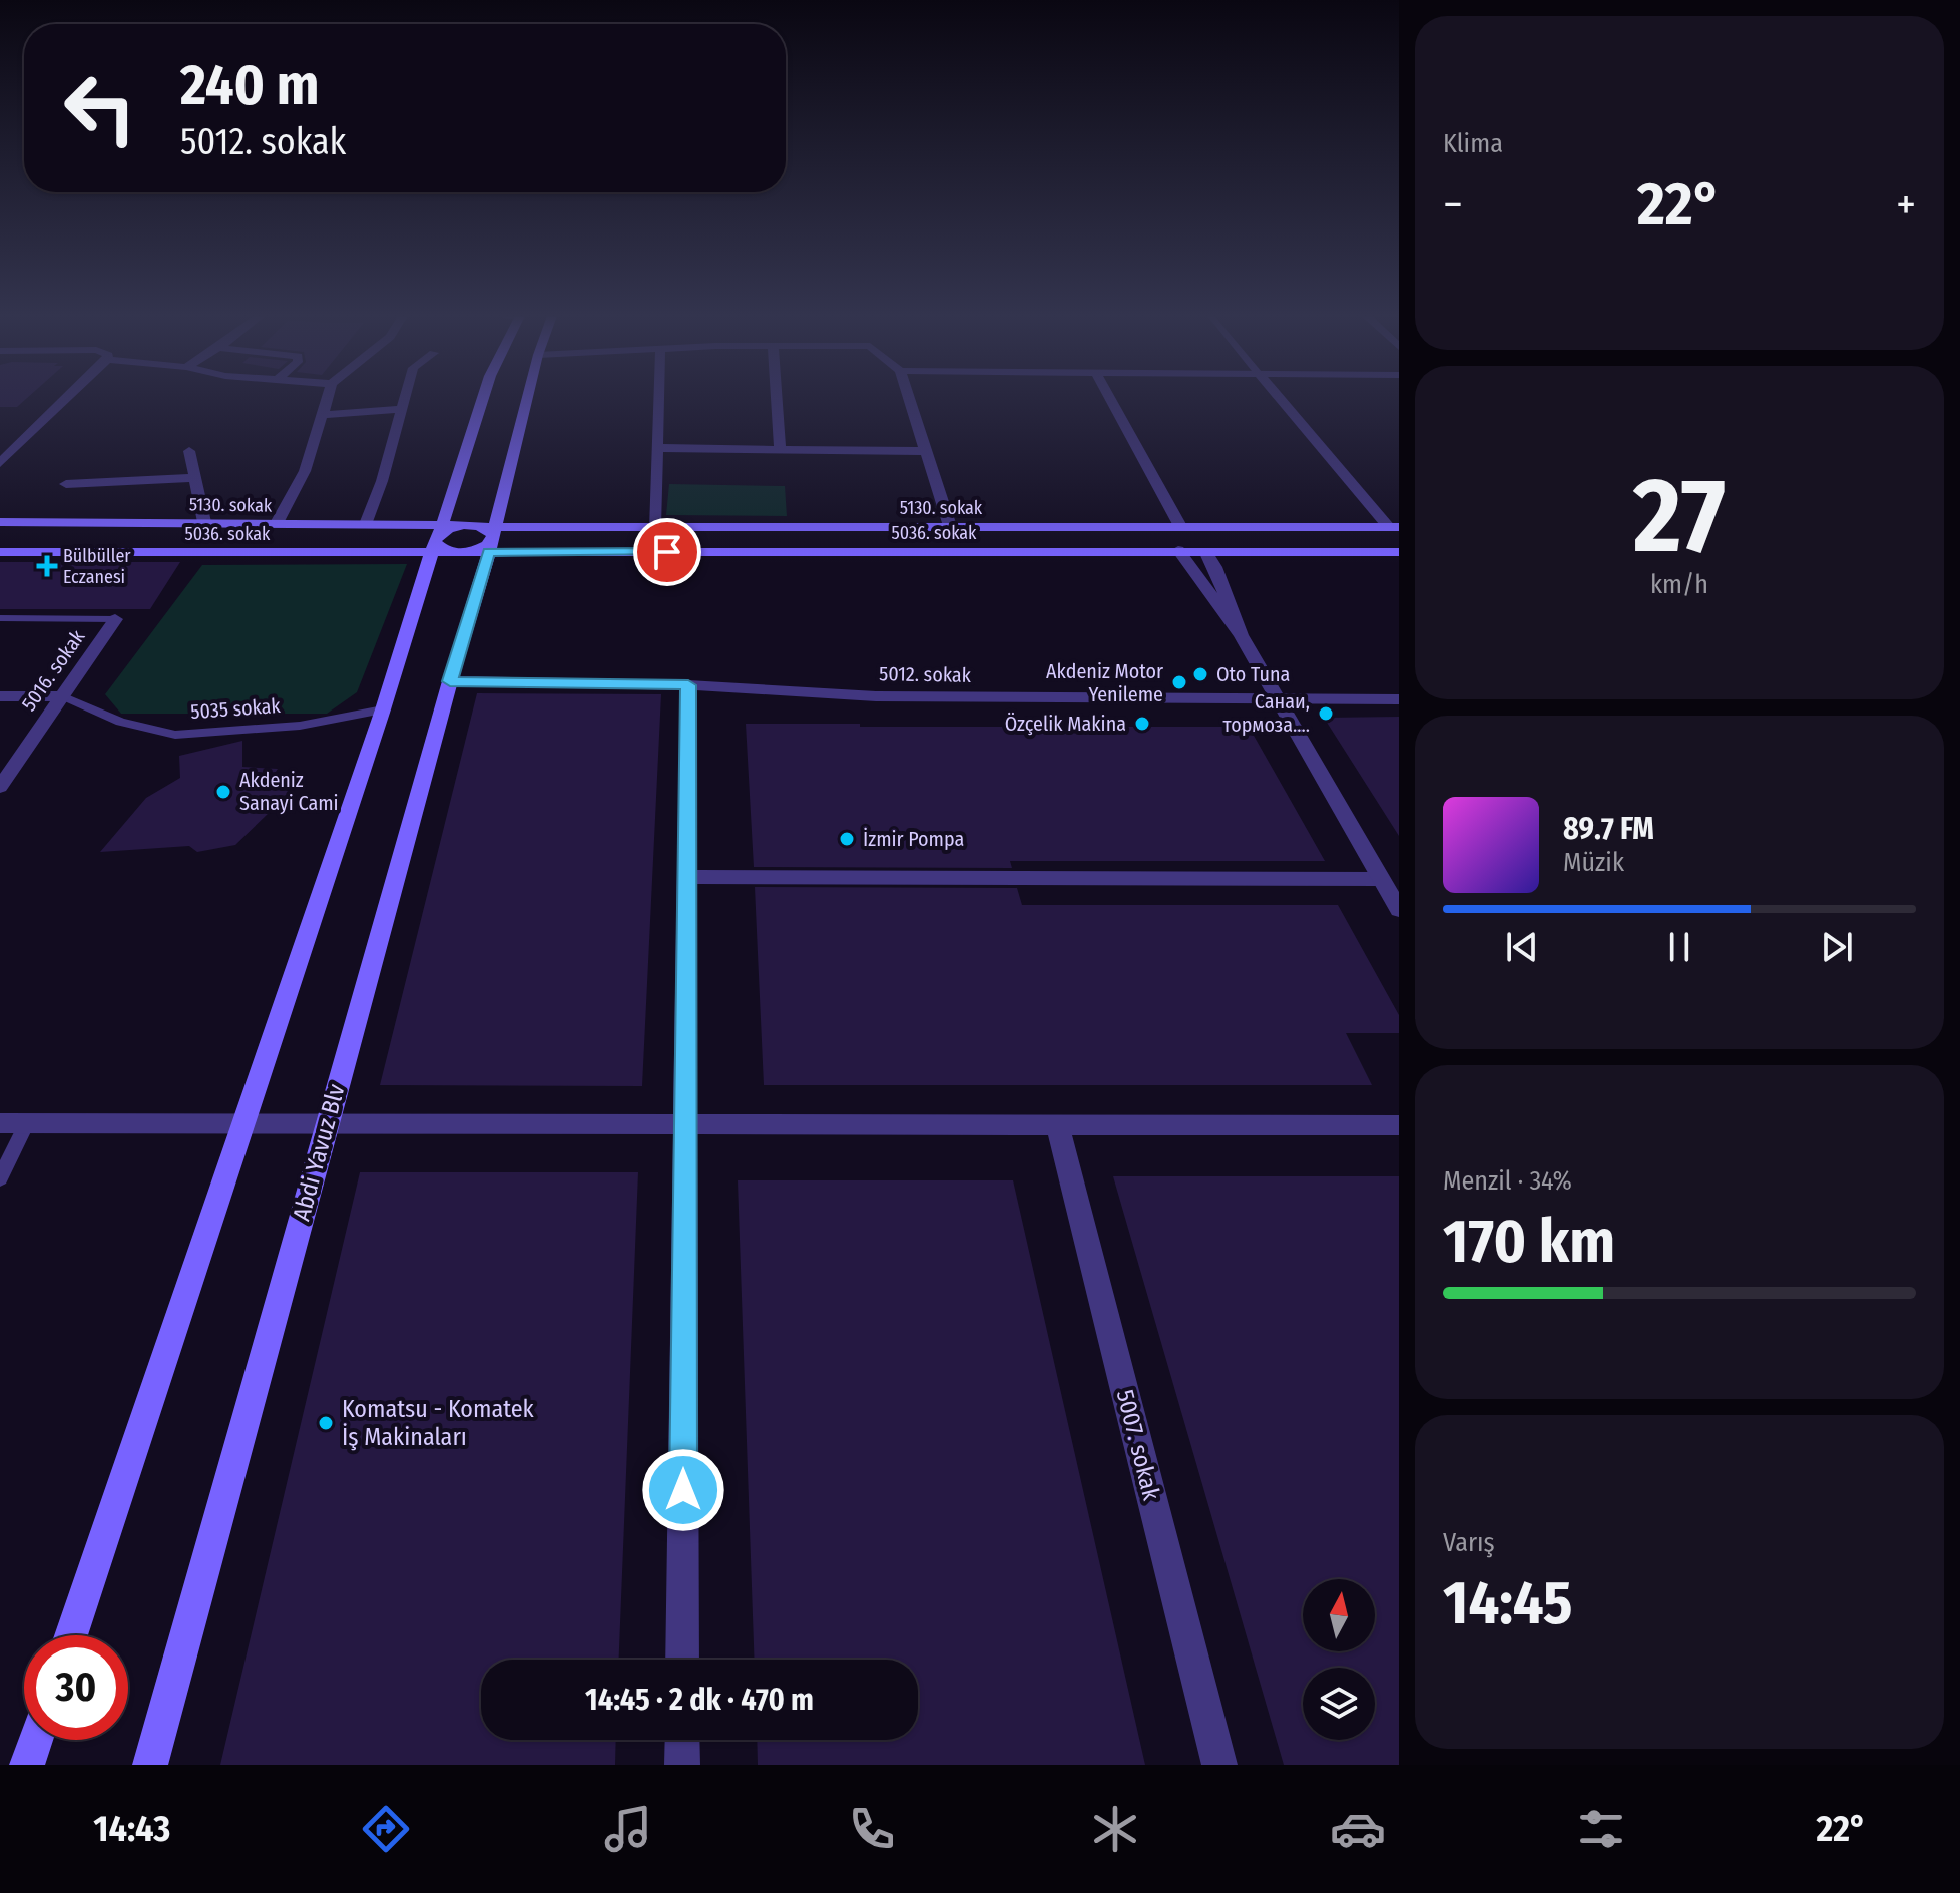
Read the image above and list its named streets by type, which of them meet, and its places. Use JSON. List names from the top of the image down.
{
  "streets": {
    "main road": ["5130. sokak", "5036. sokak", "Abdi Yavuz Blv"],
    "street": [
      "5016. sokak",
      "5012. sokak",
      "5035 sokak",
      "5007. sokak"
    ]
  },
  "crossings": [
    ["5130. sokak", "5036. sokak"],
    ["5130. sokak", "Abdi Yavuz Blv"],
    ["5036. sokak", "Abdi Yavuz Blv"],
    ["5016. sokak", "5035 sokak"],
    ["5012. sokak", "Abdi Yavuz Blv"]
  ],
  "places": {
    "health": ["Bülbüller Eczanesi"],
    "other": [
      "Oto Tuna",
      "Akdeniz Motor Yenileme",
      "Санаи, тормоза....",
      "Özçelik Makina",
      "Akdeniz Sanayi Cami",
      "İzmir Pompa",
      "Komatsu - Komatek İş Makinaları"
    ]
  },
  "north": "top",
  "page": {
    "tile": [
      "Klima",
      ["27", "km/h"],
      ["Menzil · 34%", "170 km"],
      ["Varış", "14:45"]
    ],
    "turn": ["240 m", "5012. sokak"],
    "heat": ["−", "22°", "+"],
    "song": ["89.7 FM", "Müzik"],
    "limit": "30",
    "trip": "14:45 · 2 dk · 470 m",
    "tabs": ["14:43", "22°"]
  }
}
